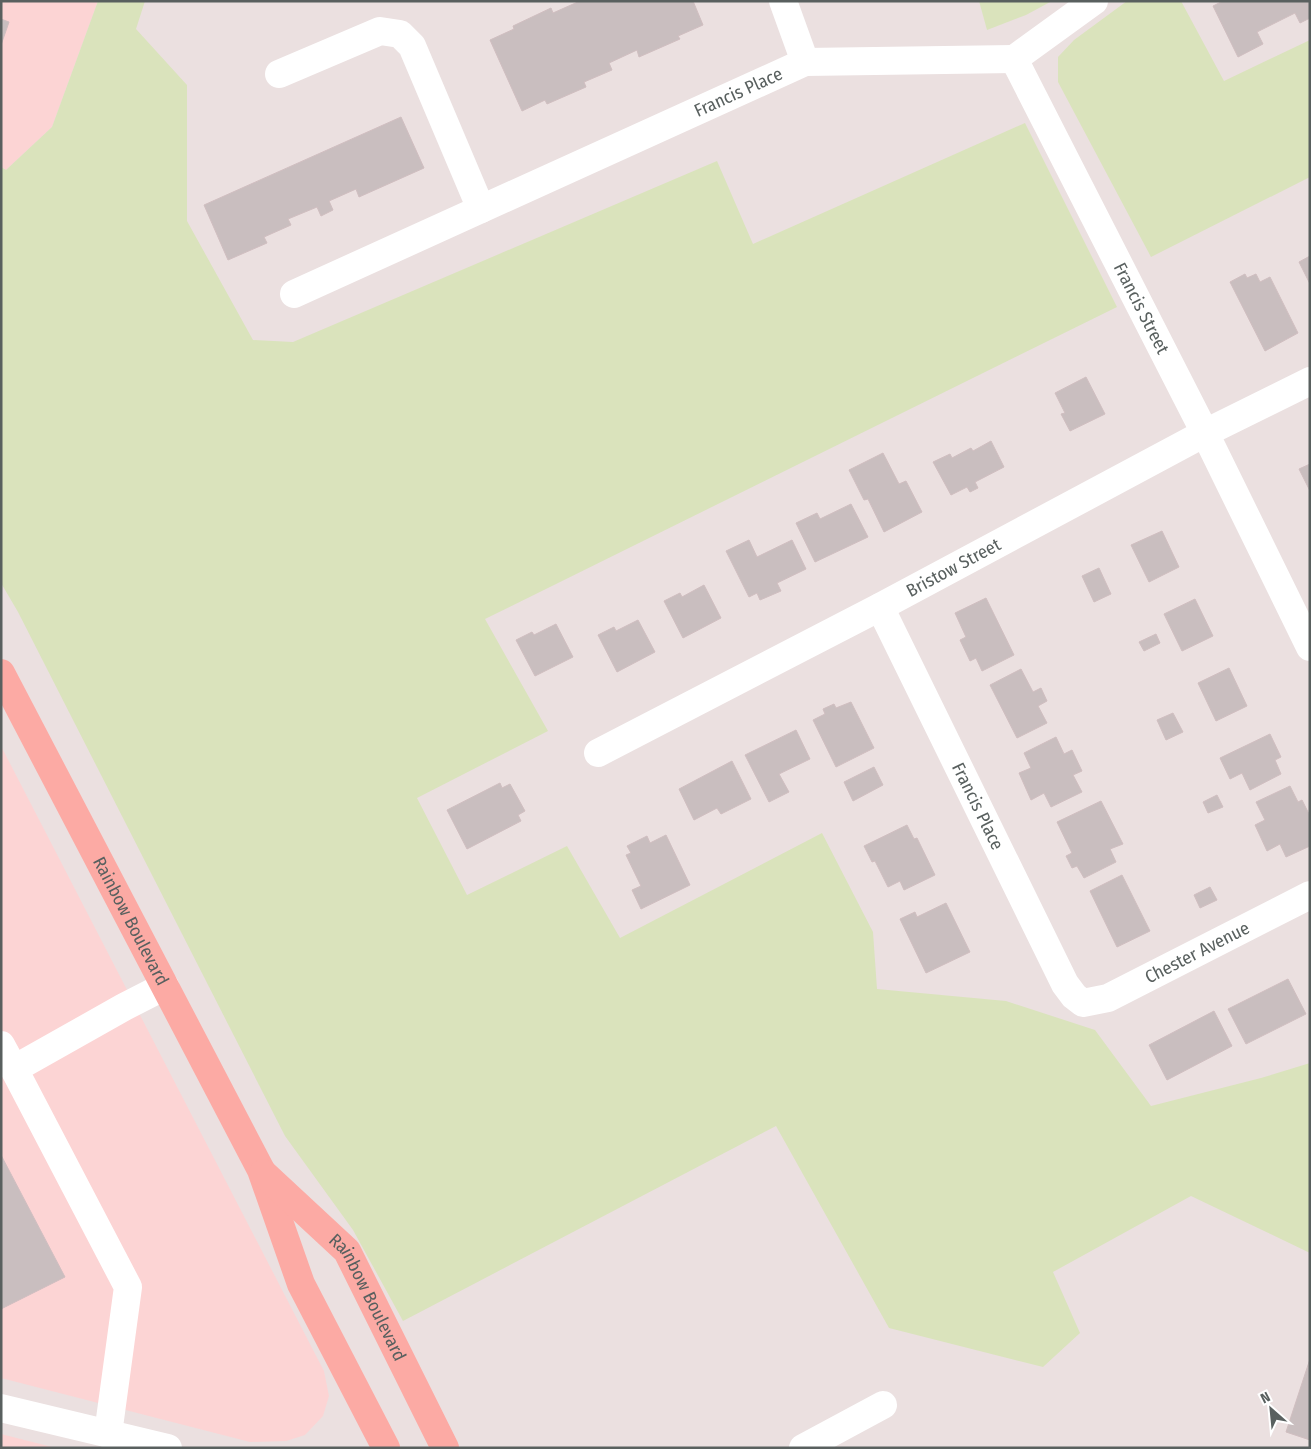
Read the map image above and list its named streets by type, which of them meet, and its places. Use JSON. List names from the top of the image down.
{
  "streets": {
    "main road": ["Rainbow Boulevard"],
    "street": [
      "Francis Place",
      "Francis Street",
      "Bristow Street",
      "Chester Avenue"
    ]
  },
  "crossings": [
    ["Francis Place", "Francis Street"],
    ["Francis Place", "Bristow Street"],
    ["Francis Place", "Chester Avenue"],
    ["Francis Street", "Bristow Street"]
  ],
  "north": "top left"
}
